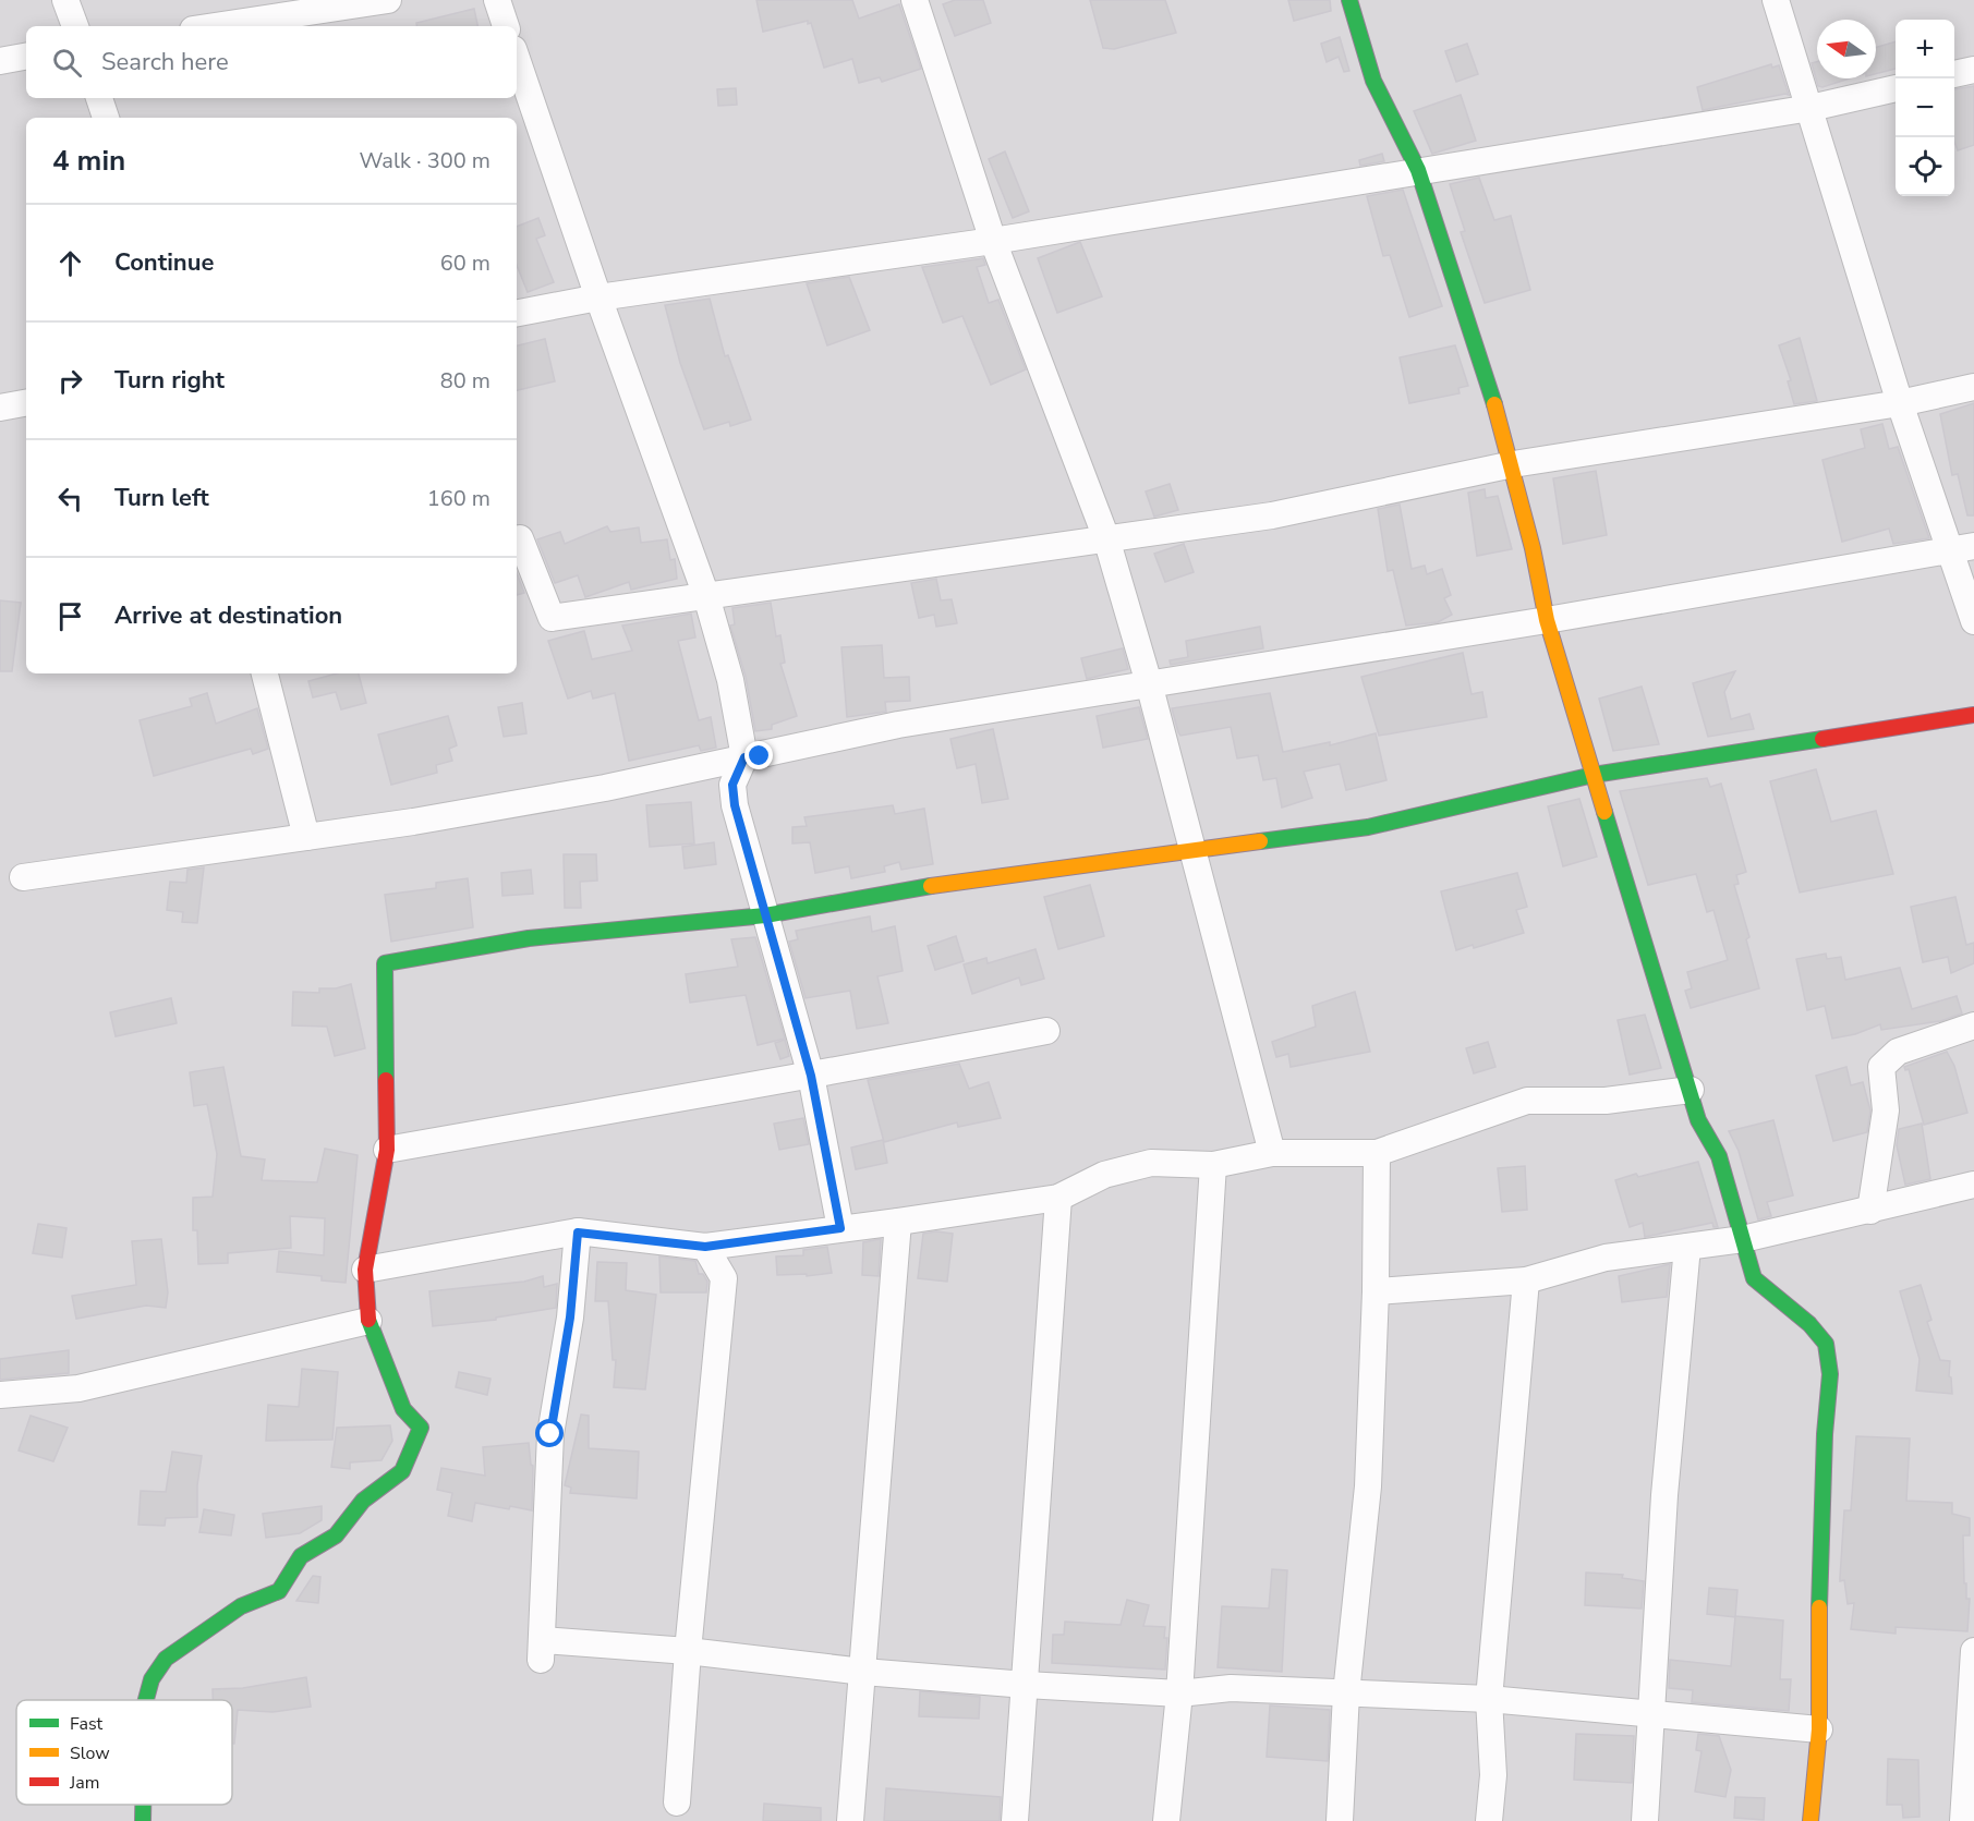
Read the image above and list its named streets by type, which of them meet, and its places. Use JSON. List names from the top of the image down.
{
  "legend": ["Fast", "Slow", "Jam"],
  "north": "left",
  "page": {
    "map_buttons": ["+", "−"],
    "search": "Search here",
    "heading": ["4 min", "Walk · 300 m"],
    "list": [
      ["Continue", "60 m"],
      ["Turn right", "80 m"],
      ["Turn left", "160 m"],
      "Arrive at destination"
    ]
  }
}
